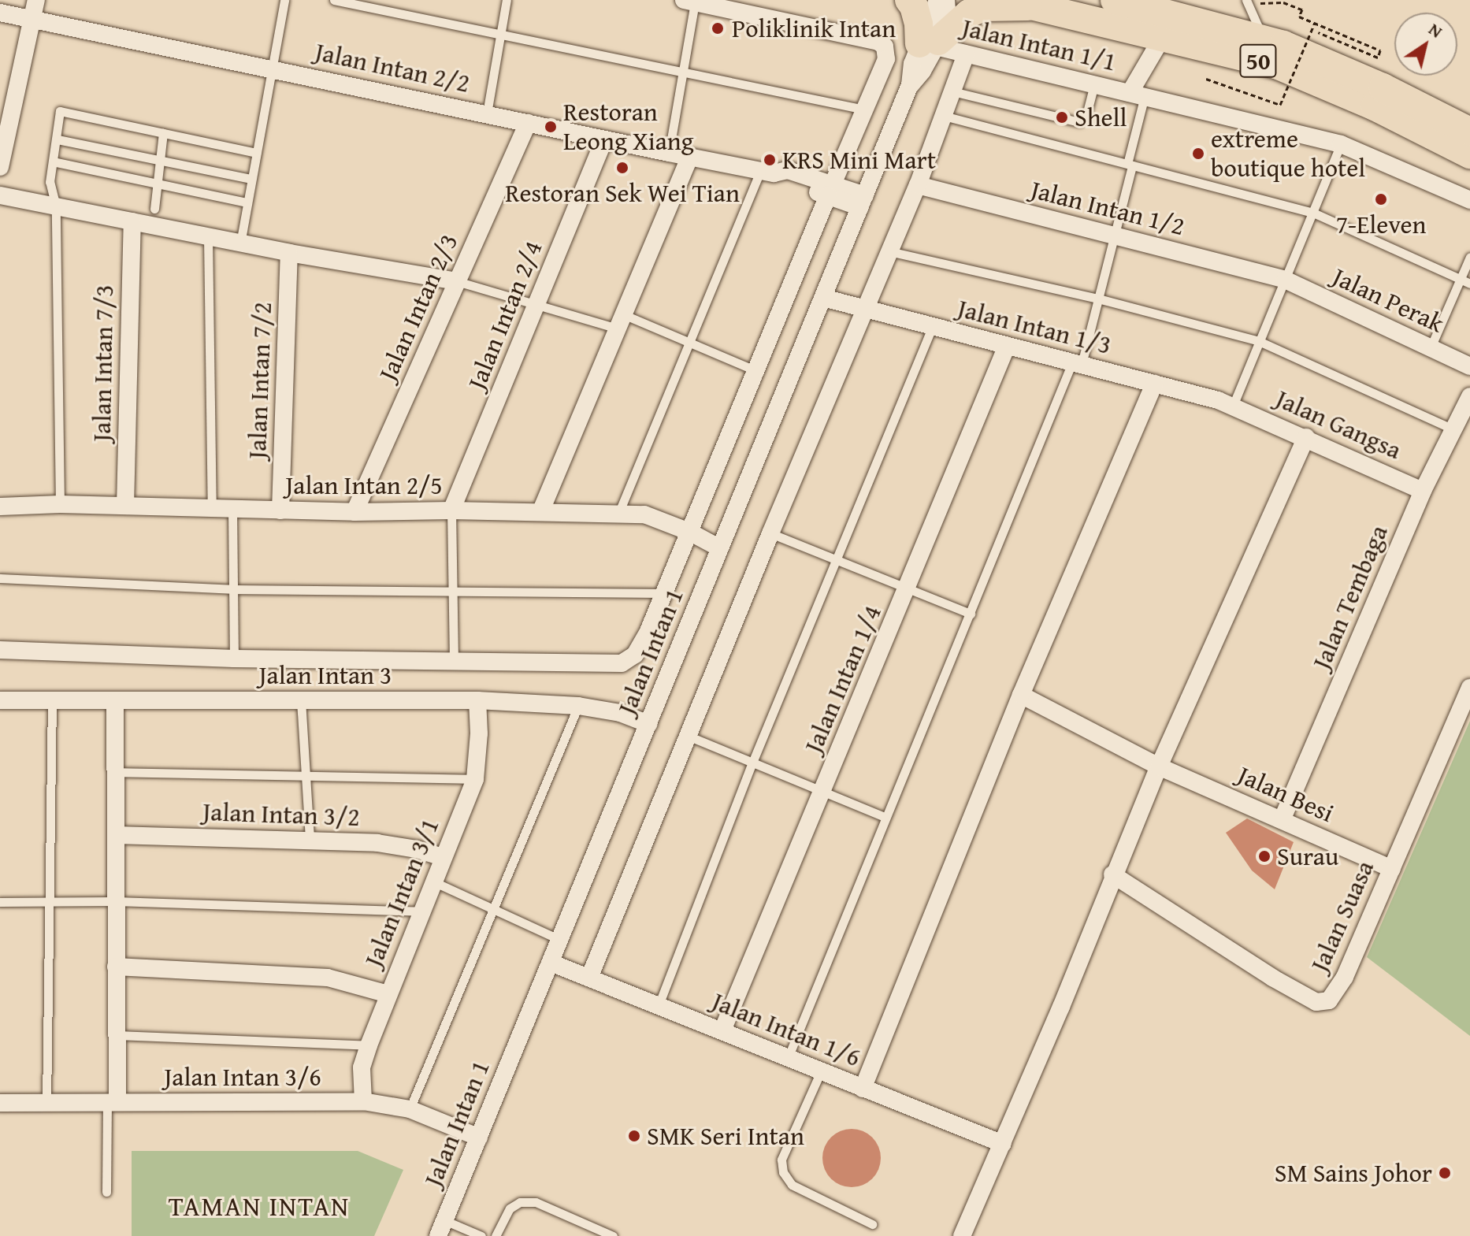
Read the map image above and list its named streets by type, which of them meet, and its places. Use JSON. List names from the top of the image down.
{
  "streets": {
    "highway": ["50"],
    "street": [
      "Jalan Intan 1/1",
      "Jalan Intan 2/2",
      "Jalan Intan 1/2",
      "Jalan Perak",
      "Jalan Intan 2/3",
      "Jalan Intan 2/4",
      "Jalan Intan 1/3",
      "Jalan Intan 7/3",
      "Jalan Intan 7/2",
      "Jalan Gangsa",
      "Jalan Intan 2/5",
      "Jalan Tembaga",
      "Jalan Intan 1",
      "Jalan Intan 3",
      "Jalan Intan 1/4",
      "Jalan Besi",
      "Jalan Intan 3/2",
      "Jalan Intan 3/1",
      "Jalan Suasa",
      "Jalan Intan 1/6",
      "Jalan Intan 3/6"
    ]
  },
  "crossings": [
    ["Jalan Intan 1/1", "Jalan Intan 1"],
    ["Jalan Intan 2/2", "Jalan Intan 2/3"],
    ["Jalan Intan 2/2", "Jalan Intan 2/4"],
    ["Jalan Intan 2/2", "Jalan Intan 1"],
    ["Jalan Intan 1/2", "Jalan Perak"],
    ["Jalan Intan 2/3", "Jalan Intan 2/5"],
    ["Jalan Intan 2/4", "Jalan Intan 2/5"],
    ["Jalan Intan 1/3", "Jalan Gangsa"],
    ["Jalan Intan 1/3", "Jalan Intan 1"],
    ["Jalan Intan 1/3", "Jalan Intan 1/4"],
    ["Jalan Intan 7/3", "Jalan Intan 2/5"],
    ["Jalan Intan 7/2", "Jalan Intan 2/5"],
    ["Jalan Gangsa", "Jalan Tembaga"],
    ["Jalan Intan 2/5", "Jalan Intan 1"],
    ["Jalan Tembaga", "Jalan Besi"],
    ["Jalan Intan 1", "Jalan Intan 3"],
    ["Jalan Intan 1", "Jalan Intan 1/6"],
    ["Jalan Intan 1", "Jalan Intan 3/6"],
    ["Jalan Intan 3", "Jalan Intan 3/1"],
    ["Jalan Intan 1/4", "Jalan Intan 1/6"],
    ["Jalan Besi", "Jalan Suasa"],
    ["Jalan Intan 3/2", "Jalan Intan 3/1"],
    ["Jalan Intan 3/1", "Jalan Intan 3/6"]
  ],
  "districts": ["TAMAN INTAN"],
  "places": [
    "Poliklinik Intan",
    "Shell",
    "Restoran Leong Xiang",
    "extreme boutique hotel",
    "KRS Mini Mart",
    "Restoran Sek Wei Tian",
    "7-Eleven",
    "Surau",
    "SMK Seri Intan",
    "SM Sains Johor"
  ],
  "north": "top right"
}
